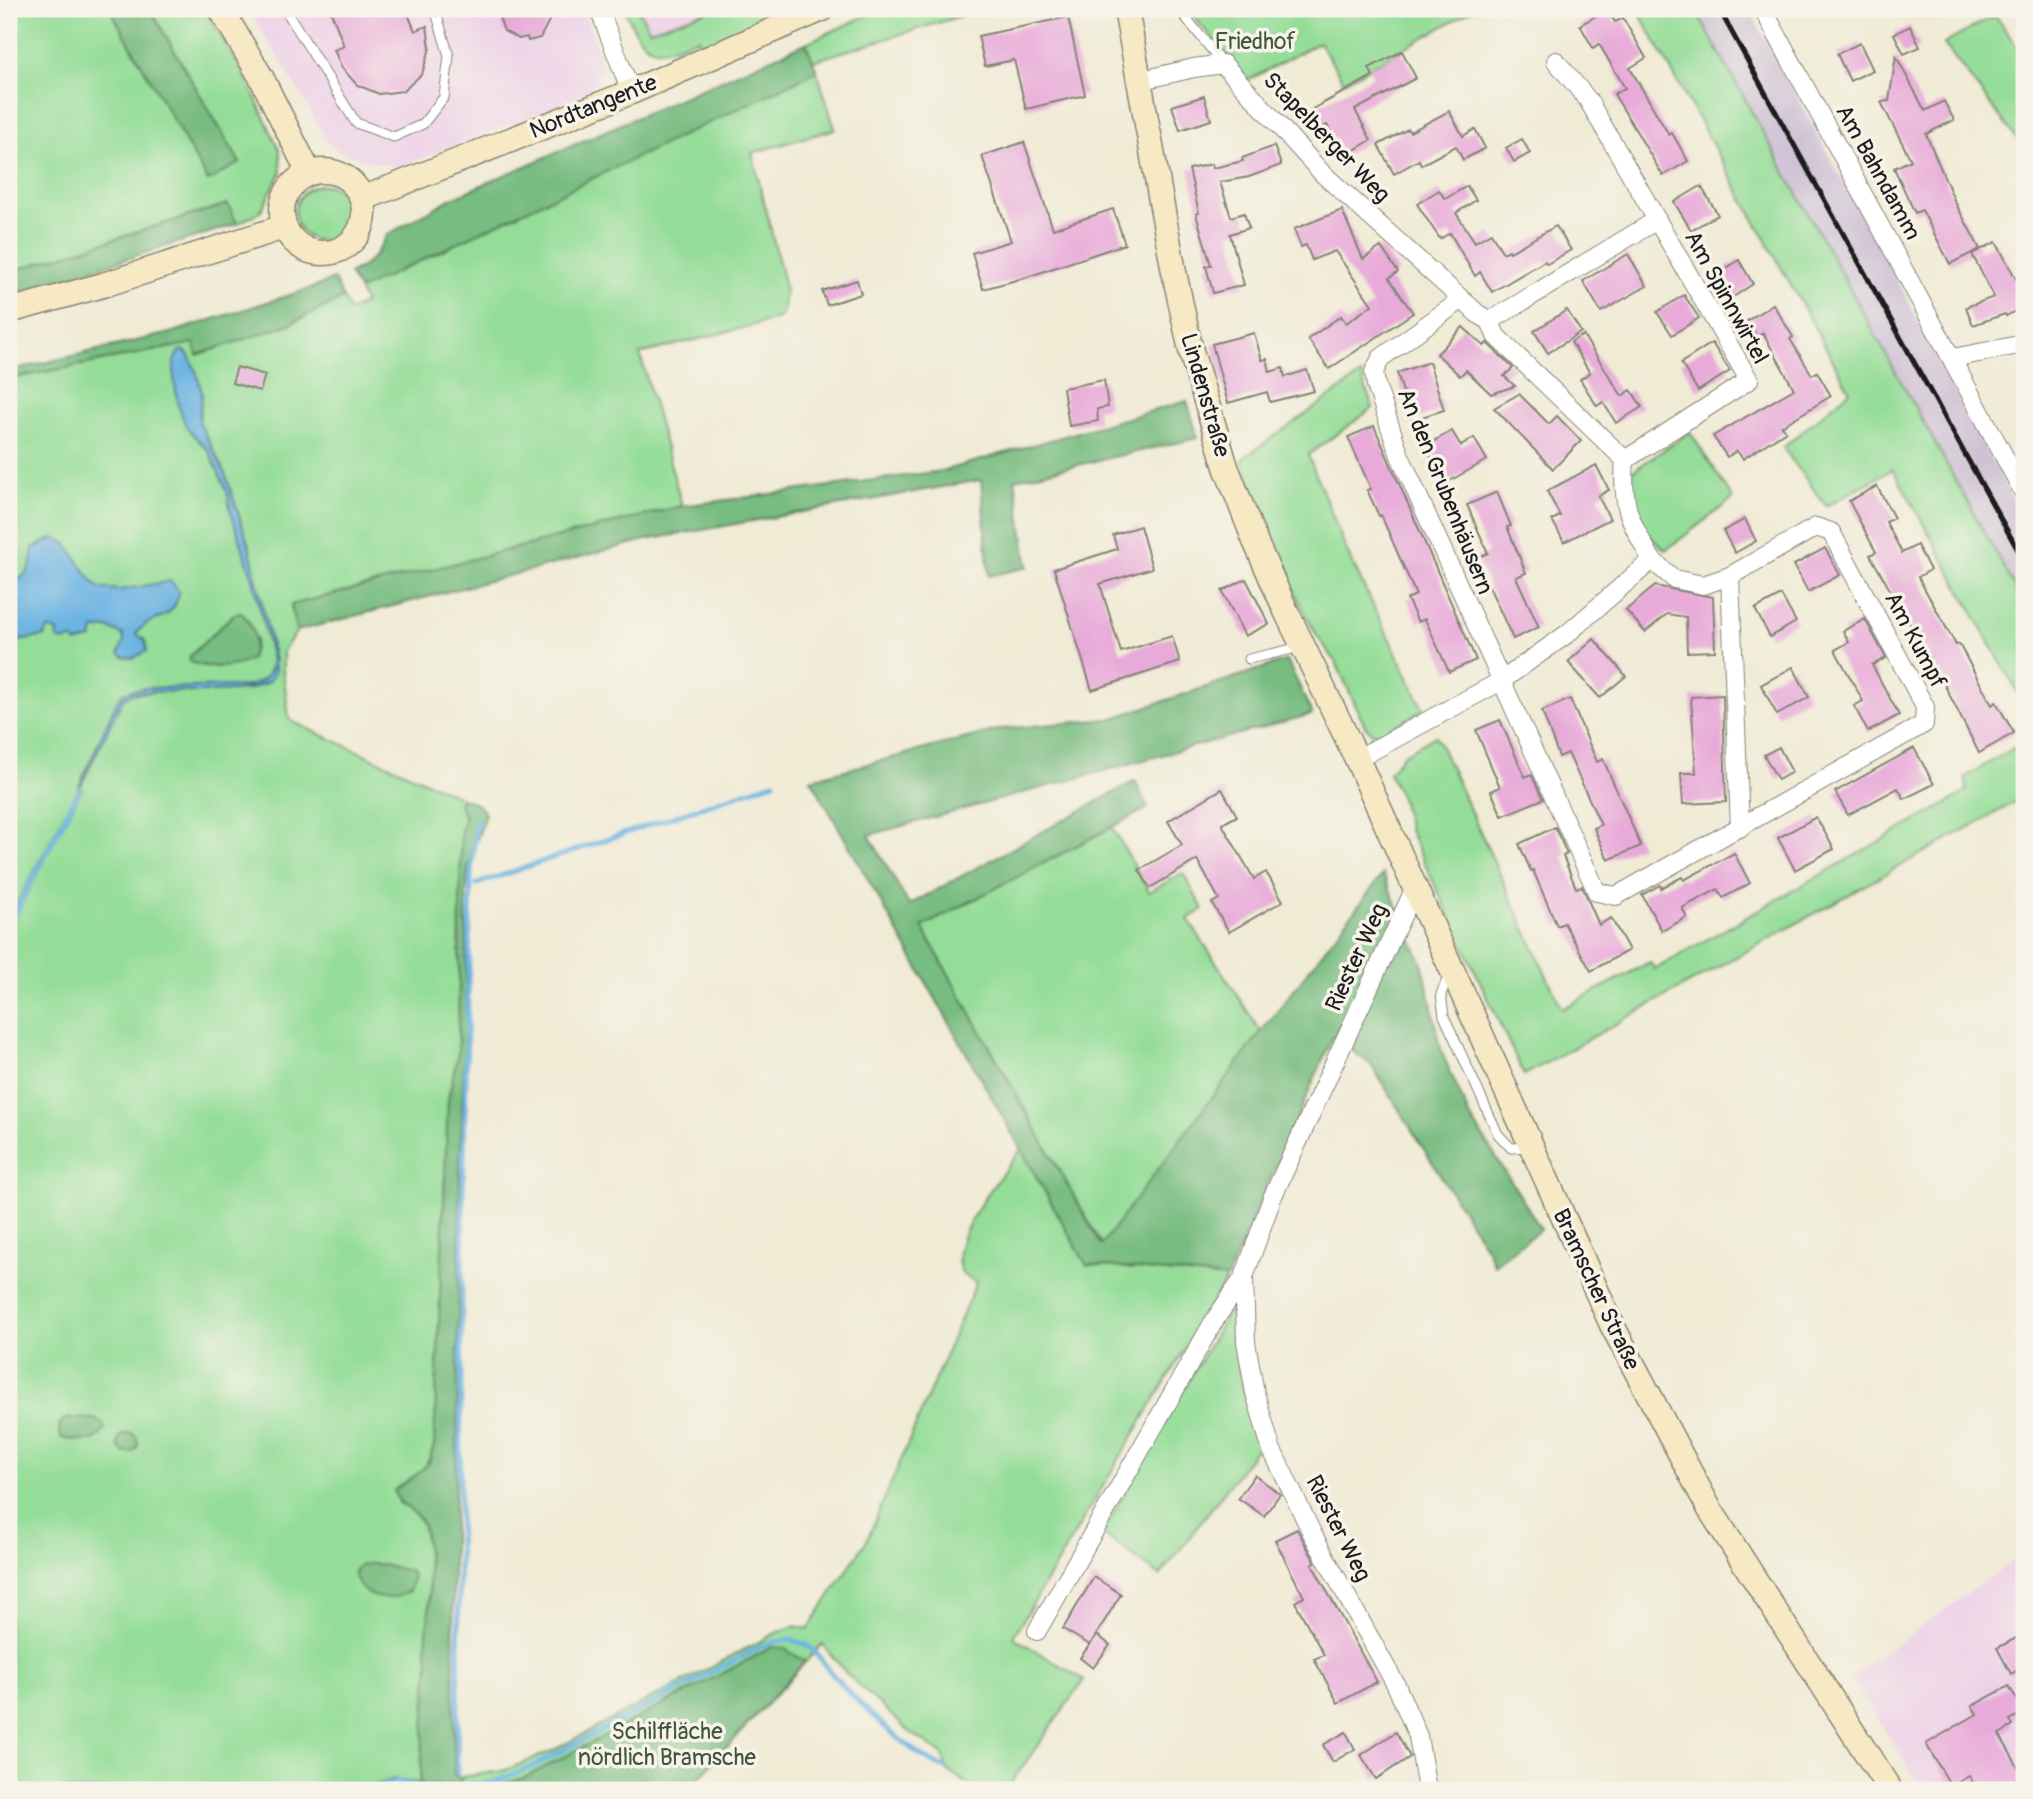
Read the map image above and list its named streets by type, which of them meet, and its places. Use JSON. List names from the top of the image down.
{
  "streets": {
    "street": [
      "Nordtangente",
      "Stapelberger Weg",
      "Am Bahndamm",
      "Am Spinnwirtel",
      "Lindenstraße",
      "An den Grubenhäusern",
      "Am Kumpf",
      "Riester Weg",
      "Bramscher Straße"
    ]
  },
  "crossings": [
    ["Stapelberger Weg", "An den Grubenhäusern"],
    ["Lindenstraße", "Bramscher Straße"],
    ["An den Grubenhäusern", "Am Kumpf"],
    ["Riester Weg", "Bramscher Straße"]
  ],
  "parks": ["Friedhof", "Schilffläche nördlich Bramsche"]
}
